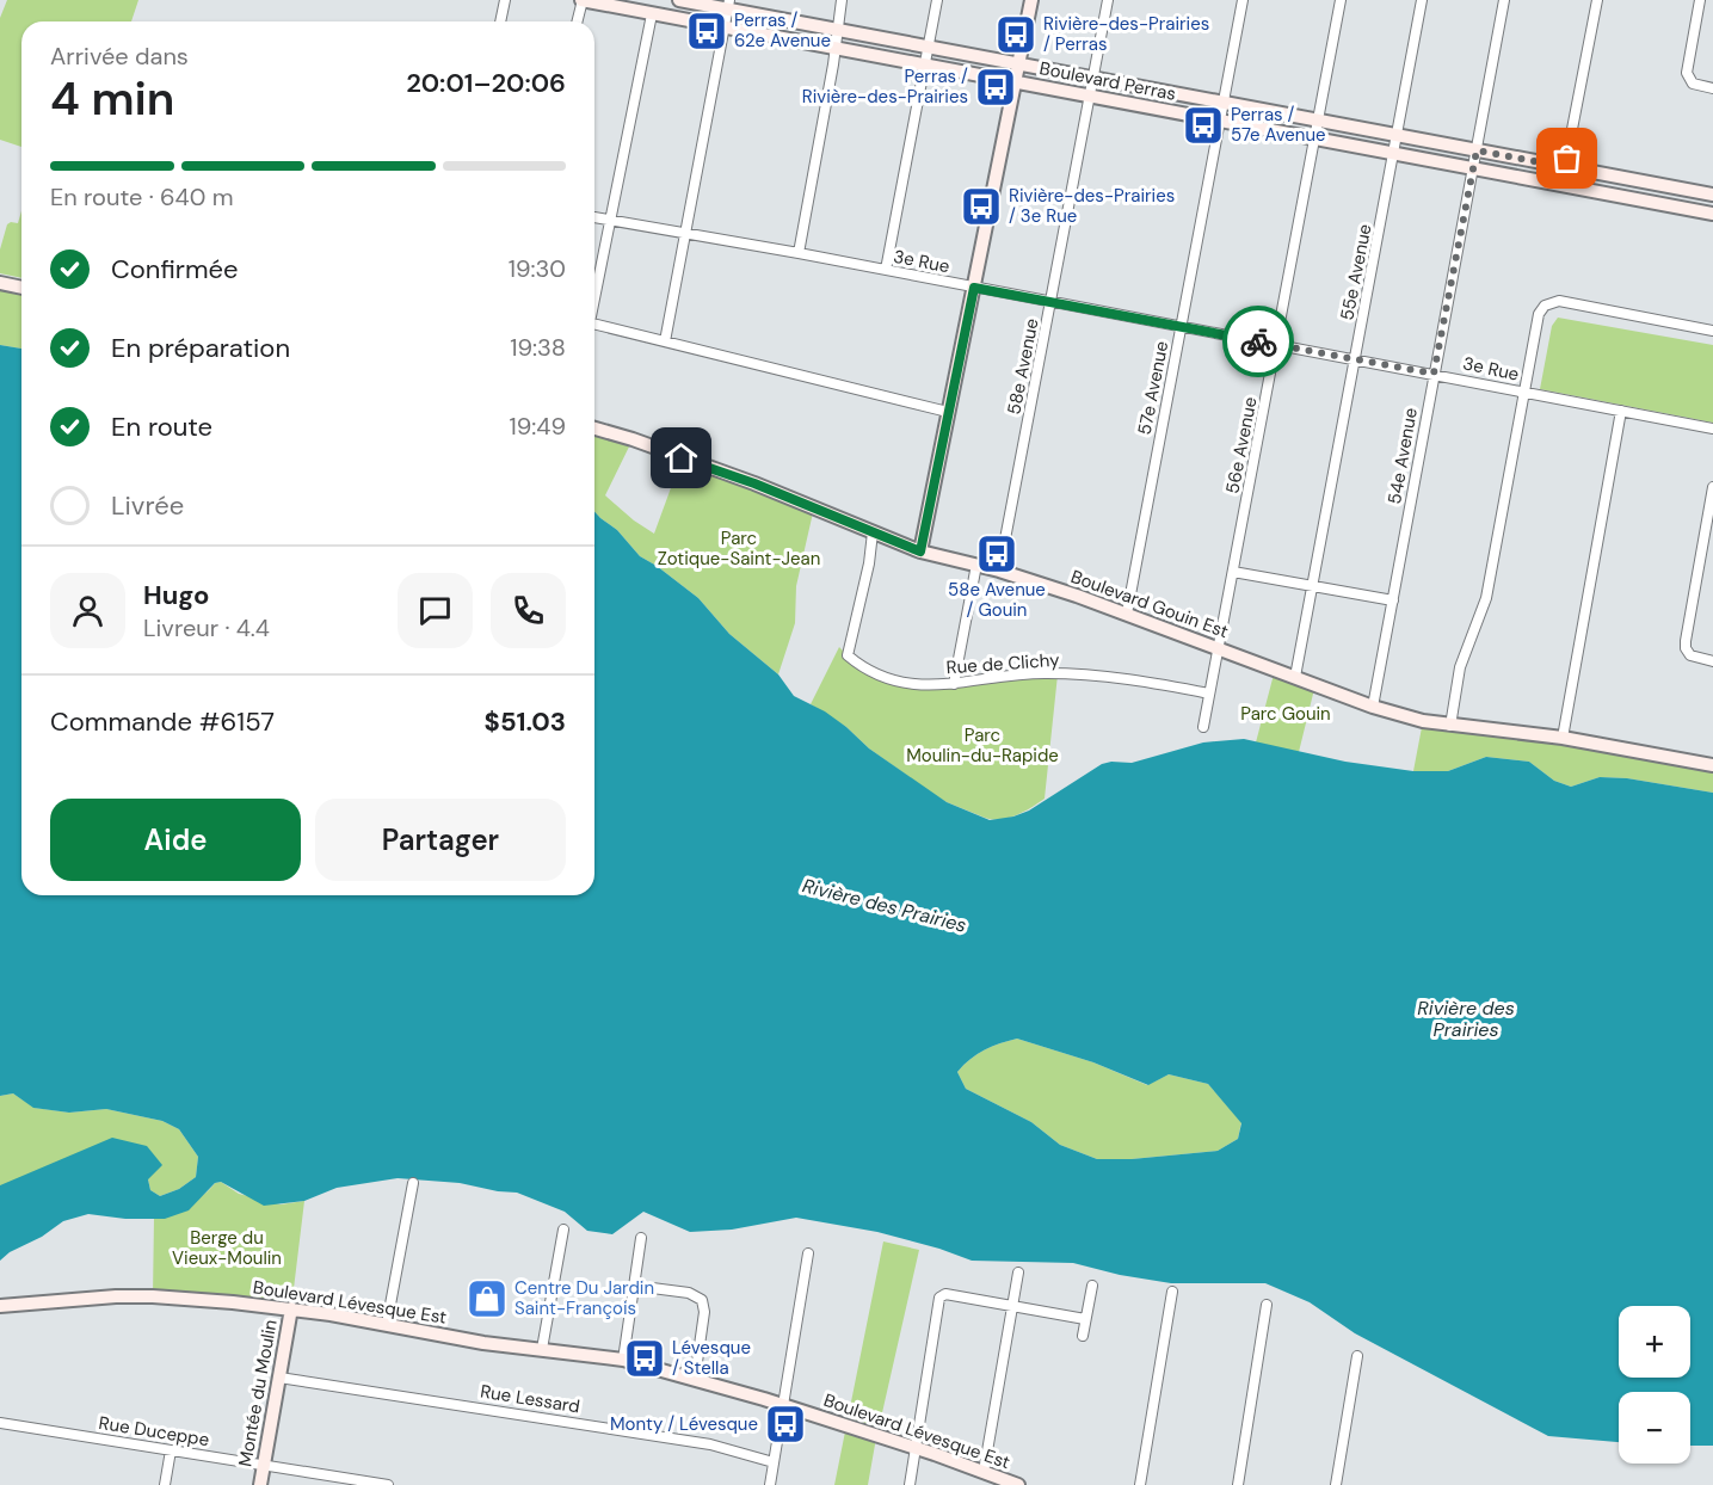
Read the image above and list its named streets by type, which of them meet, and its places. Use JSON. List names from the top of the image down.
{
  "streets": {
    "street": [
      "Boulevard Perras",
      "3e Rue",
      "55e Avenue",
      "58e Avenue",
      "57e Avenue",
      "56e Avenue",
      "54e Avenue",
      "Boulevard Gouin Est",
      "Rue de Clichy",
      "Boulevard Lévesque Est",
      "Montée du Moulin",
      "Rue Lessard",
      "Rue Duceppe"
    ]
  },
  "crossings": [
    ["Boulevard Perras", "55e Avenue"],
    ["Boulevard Perras", "58e Avenue"],
    ["Boulevard Perras", "57e Avenue"],
    ["Boulevard Perras", "56e Avenue"],
    ["Boulevard Perras", "54e Avenue"],
    ["3e Rue", "55e Avenue"],
    ["3e Rue", "58e Avenue"],
    ["3e Rue", "57e Avenue"],
    ["3e Rue", "56e Avenue"],
    ["3e Rue", "54e Avenue"],
    ["55e Avenue", "Boulevard Gouin Est"],
    ["58e Avenue", "Boulevard Gouin Est"],
    ["57e Avenue", "Boulevard Gouin Est"],
    ["56e Avenue", "Boulevard Gouin Est"],
    ["56e Avenue", "Rue de Clichy"],
    ["54e Avenue", "Boulevard Gouin Est"],
    ["Boulevard Gouin Est", "Rue de Clichy"],
    ["Boulevard Lévesque Est", "Montée du Moulin"],
    ["Montée du Moulin", "Rue Lessard"],
    ["Montée du Moulin", "Rue Duceppe"]
  ],
  "water": ["Rivière des Prairies"],
  "parks": [
    "Parc Zotique-Saint-Jean",
    "Parc Gouin",
    "Parc Moulin-du-Rapide",
    "Berge du Vieux-Moulin"
  ],
  "places": {
    "bus stop": [
      "Perras / 62e Avenue",
      "Rivière-des-Prairies / Perras",
      "Perras / Rivière-des-Prairies",
      "Perras / 57e Avenue",
      "Rivière-des-Prairies / 3e Rue",
      "58e Avenue / Gouin",
      "Lévesque / Stella",
      "Monty / Lévesque"
    ],
    "shop": ["Centre Du Jardin Saint-François"]
  },
  "page": {
    "heading": ["4 min", "Arrivée dans", "20:01–20:06"],
    "panel": [
      "Hugo",
      "Livreur · 4.4",
      "Commande #6157",
      "$51.03"
    ],
    "bar": "En route · 640 m",
    "list": [
      ["Confirmée", "19:30"],
      ["En préparation", "19:38"],
      ["En route", "19:49"],
      "Livrée"
    ],
    "buttons": ["Aide", "Partager"],
    "map_buttons": ["+", "−"]
  }
}
